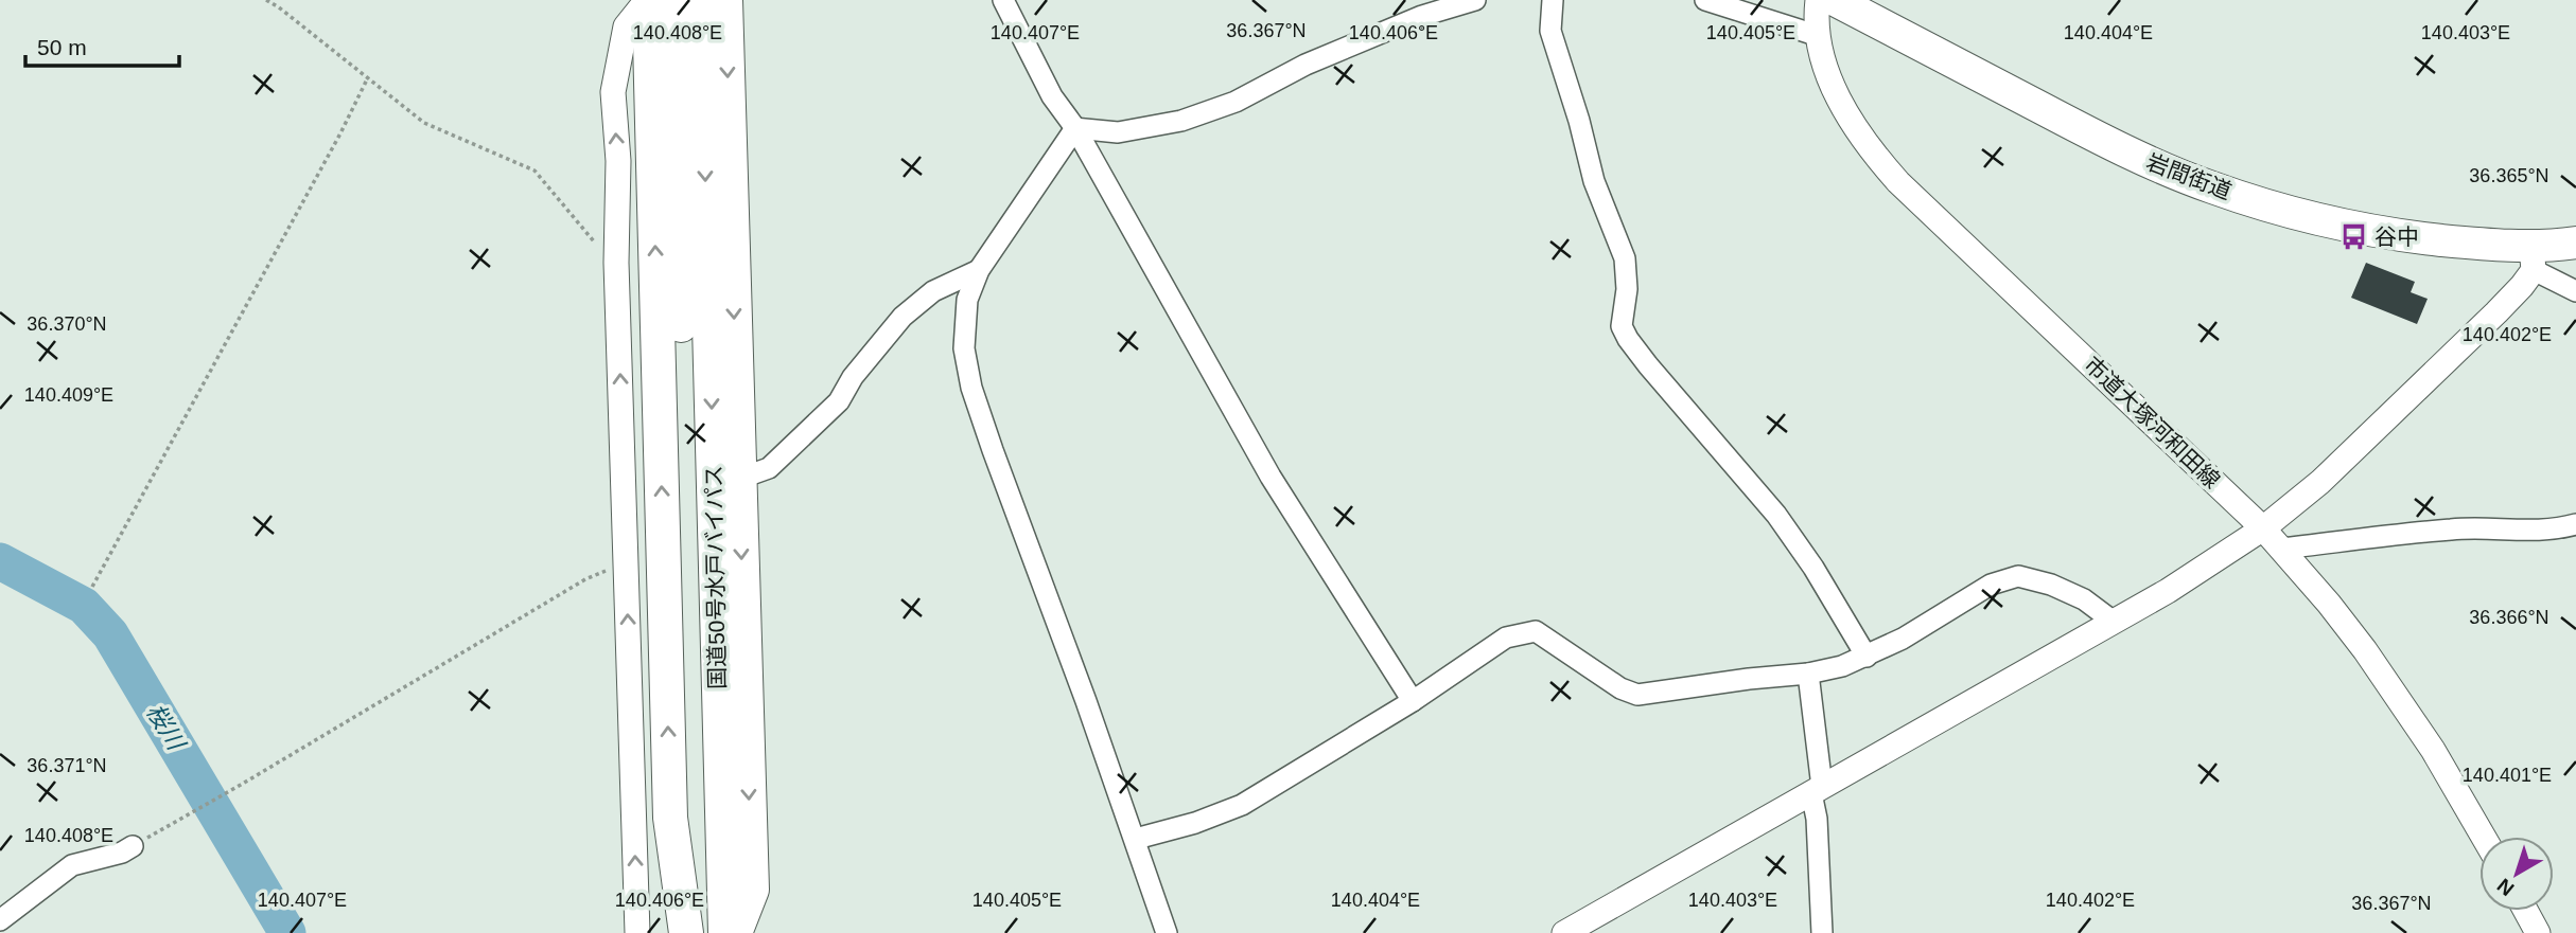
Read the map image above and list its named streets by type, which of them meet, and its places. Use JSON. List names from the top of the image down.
{
  "streets": {
    "highway": ["国道50号水戸バイパス"],
    "main road": ["岩間街道"],
    "street": ["市道大塚河和田線"]
  },
  "water": ["桜川"],
  "places": {
    "bus stop": ["谷中"]
  },
  "scale_bar": "50 m",
  "north": "bottom left",
  "coordinates": [
    "36.367°N",
    "140.408°E",
    "140.407°E",
    "140.406°E",
    "140.405°E",
    "140.404°E",
    "140.403°E",
    "36.365°N",
    "36.370°N",
    "140.402°E",
    "140.409°E",
    "36.366°N",
    "36.371°N",
    "140.401°E"
  ]
}
